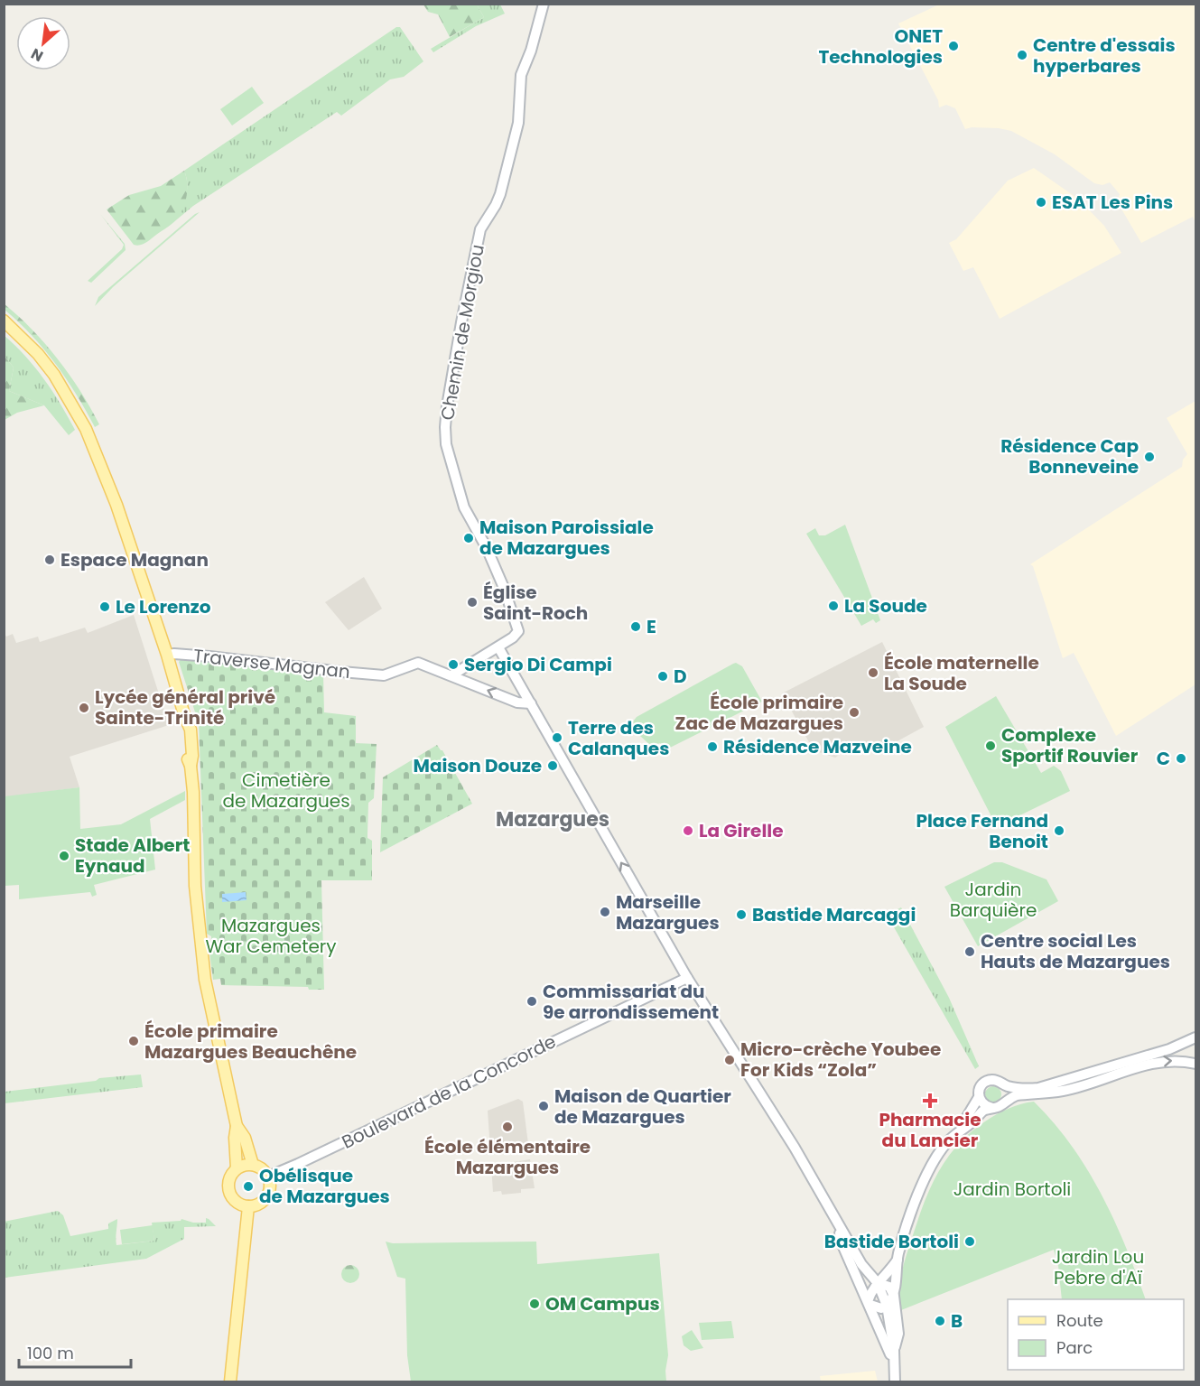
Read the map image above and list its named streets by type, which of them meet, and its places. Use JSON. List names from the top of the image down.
{
  "streets": {
    "street": ["Chemin de Morgiou", "Traverse Magnan", "Boulevard de la Concorde"]
  },
  "districts": ["Mazargues"],
  "parks": [
    "Cimetière de Mazargues",
    "Jardin Barquière",
    "Mazargues War Cemetery",
    "Jardin Bortoli",
    "Jardin Lou Pebre d'Aï"
  ],
  "places": {
    "other": [
      "ONET Technologies",
      "Centre d'essais hyperbares",
      "ESAT Les Pins",
      "Résidence Cap Bonneveine",
      "Maison Paroissiale de Mazargues",
      "Espace Magnan",
      "Église Saint-Roch",
      "La Soude",
      "Le Lorenzo",
      "E",
      "Sergio Di Campi",
      "École maternelle La Soude",
      "D",
      "Lycée général privé Sainte-Trinité",
      "École primaire Zac de Mazargues",
      "Terre des Calanques",
      "Complexe Sportif Rouvier",
      "Résidence Mazveine",
      "C",
      "Maison Douze",
      "La Girelle",
      "Place Fernand Benoit",
      "Stade Albert Eynaud",
      "Marseille Mazargues",
      "Bastide Marcaggi",
      "Centre social Les Hauts de Mazargues",
      "Commissariat du 9e arrondissement",
      "École primaire Mazargues Beauchêne",
      "Micro-crèche Youbee For Kids “Zola”",
      "Maison de Quartier de Mazargues",
      "École élémentaire Mazargues",
      "Obélisque de Mazargues",
      "Bastide Bortoli",
      "OM Campus",
      "B"
    ],
    "health": ["Pharmacie du Lancier"]
  },
  "legend": ["Route", "Parc"],
  "scale_bar": "100 m",
  "north": "bottom left"
}
